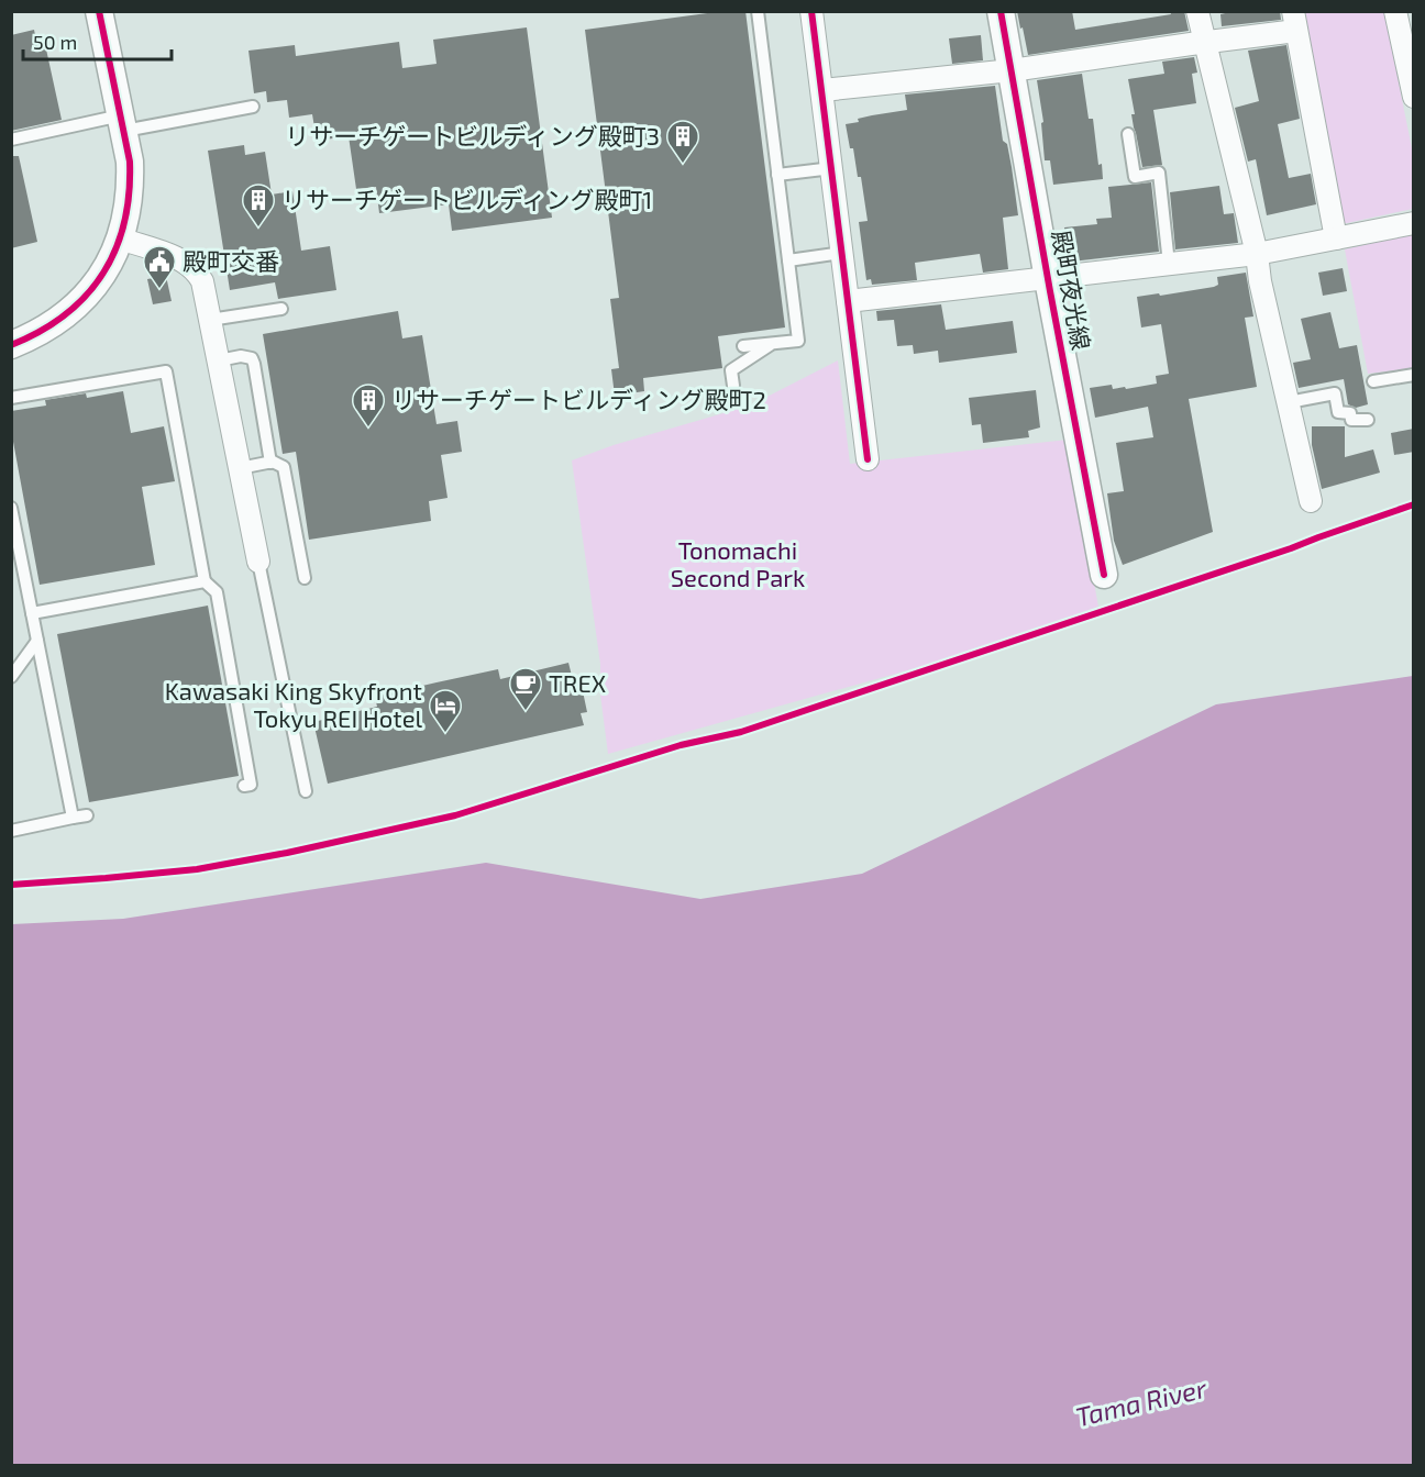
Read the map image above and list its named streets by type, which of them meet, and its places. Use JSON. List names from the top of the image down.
{
  "streets": {
    "street": ["殿町夜光線"]
  },
  "water": ["Tama River"],
  "parks": ["Tonomachi Second Park"],
  "places": {
    "building": ["リサーチゲートビルディング殿町3", "リサーチゲートビルディング殿町1", "リサーチゲートビルディング殿町2"],
    "public building": ["殿町交番"],
    "cafe": ["TREX"],
    "hotel": ["Kawasaki King Skyfront Tokyu REI Hotel"]
  },
  "scale_bar": "50 m"
}
